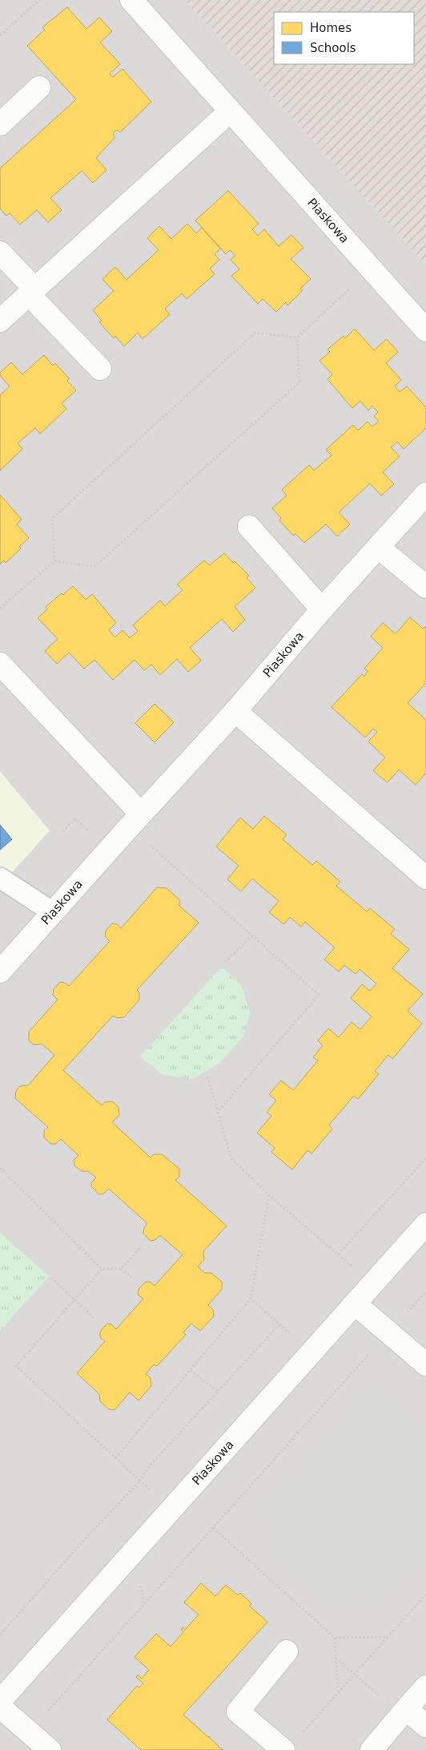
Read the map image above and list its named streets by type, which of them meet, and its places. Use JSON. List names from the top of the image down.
{
  "streets": {
    "street": ["Piaskowa"]
  },
  "legend": ["Homes", "Schools"]
}
